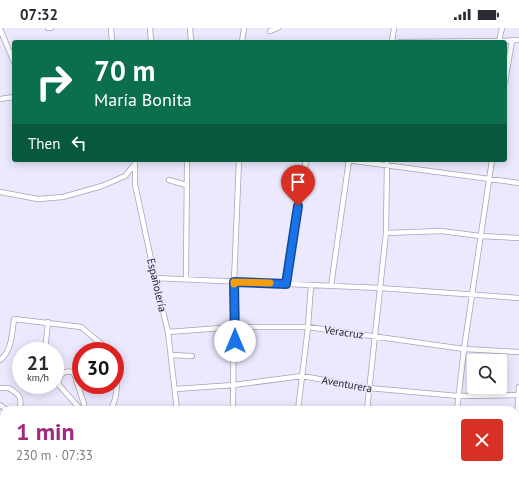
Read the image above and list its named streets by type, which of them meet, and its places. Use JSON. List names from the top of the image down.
{
  "streets": {
    "street": ["Españolería", "Veracruz", "Aventurera"]
  },
  "crossings": [
    ["Españolería", "Veracruz"],
    ["Españolería", "Aventurera"]
  ],
  "page": {
    "status": "07:32",
    "turn": ["70 m", "María Bonita"],
    "then": "Then",
    "speed": "21 km/h",
    "limit": "30",
    "heading": ["1 min", "230 m · 07:33"]
  }
}
